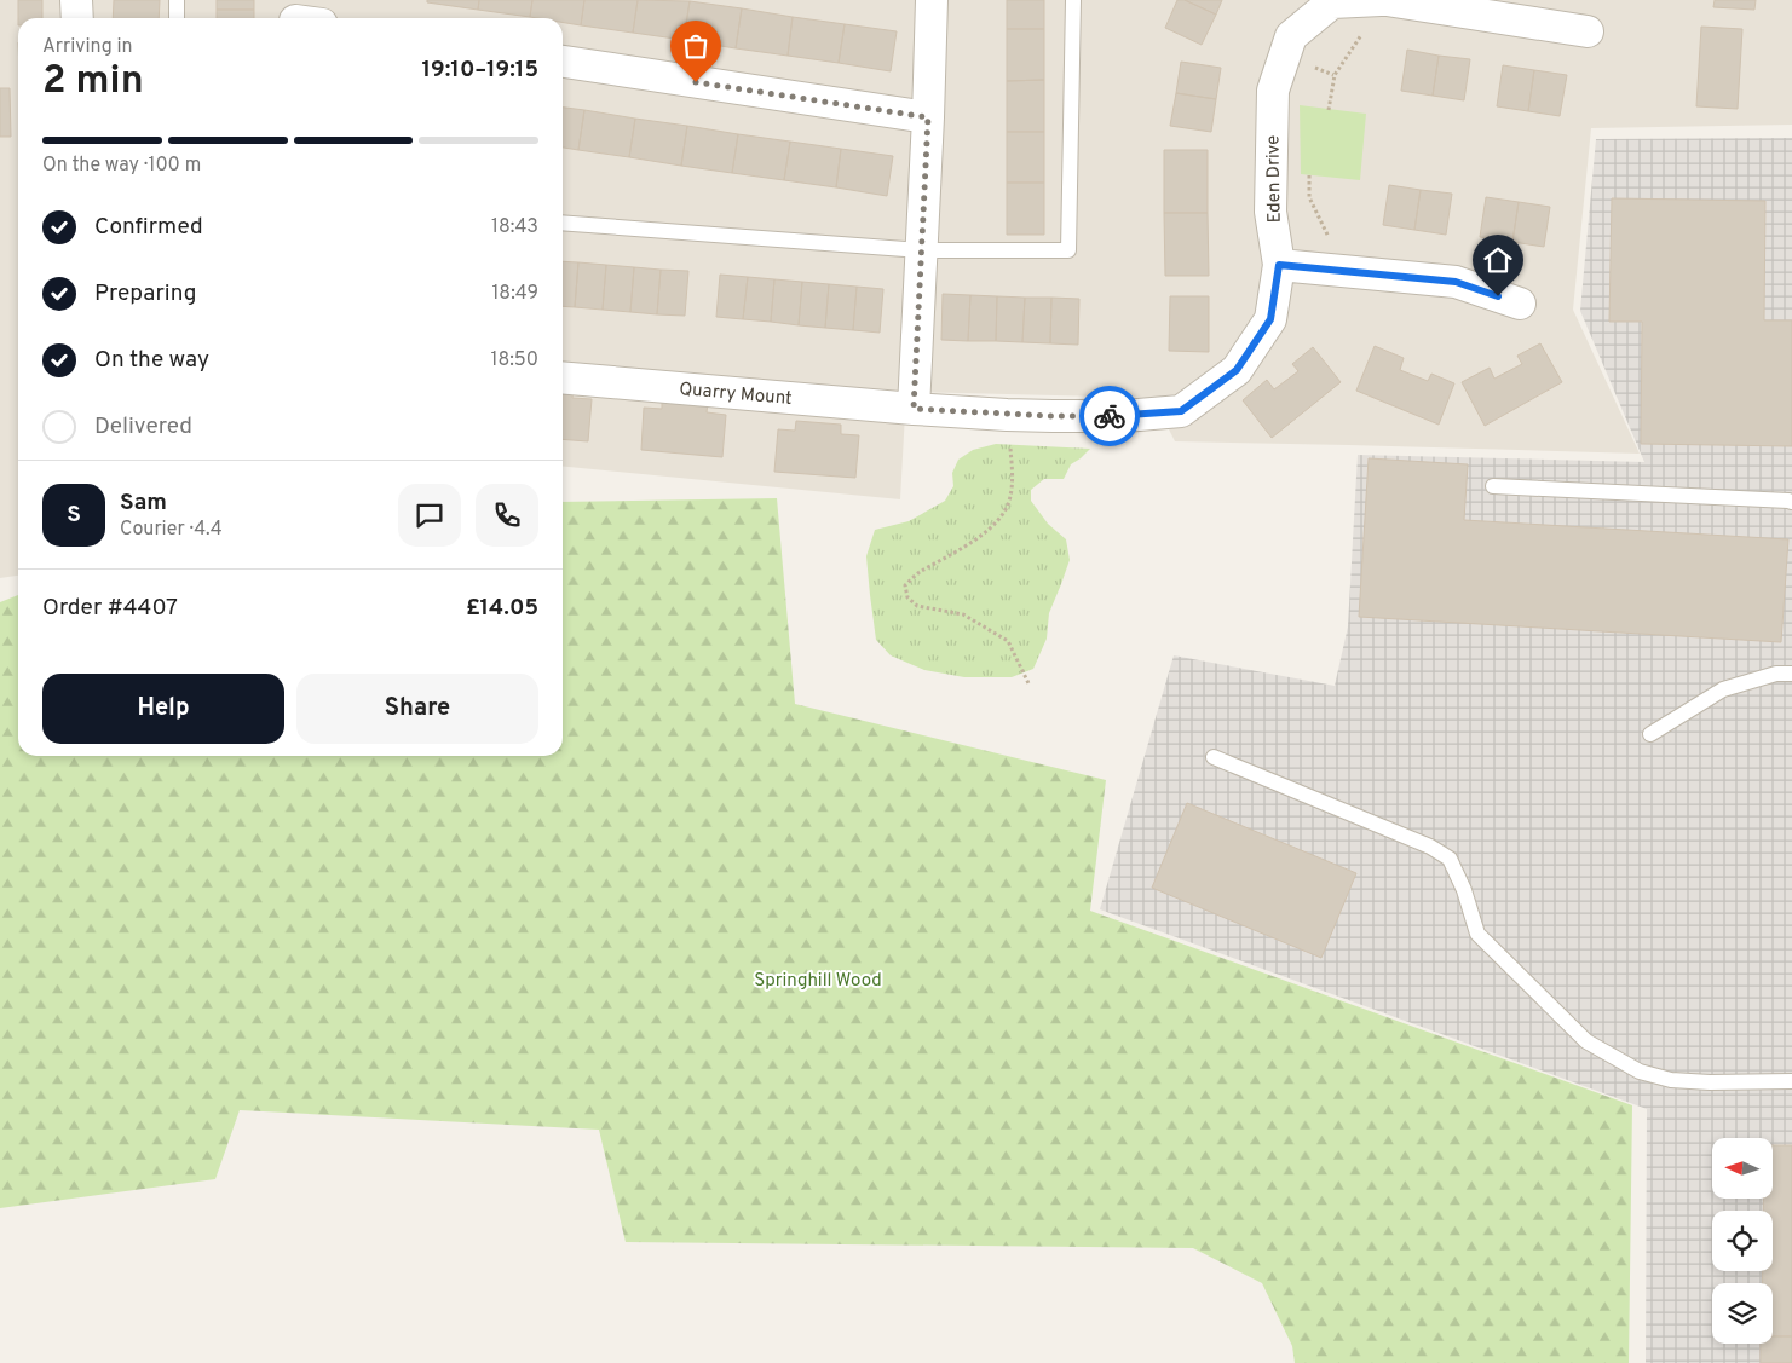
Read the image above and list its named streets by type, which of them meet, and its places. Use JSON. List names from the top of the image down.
{
  "streets": {
    "street": ["Eden Drive", "Quarry Mount"]
  },
  "crossings": [
    ["Eden Drive", "Quarry Mount"]
  ],
  "parks": ["Springhill Wood"],
  "north": "left",
  "page": {
    "heading": ["2 min", "Arriving in", "19:10–19:15"],
    "panel": [
      "Sam",
      "Courier · 4.4",
      "Order #4407",
      "£14.05"
    ],
    "bar": "On the way · 100 m",
    "list": [
      ["Confirmed", "18:43"],
      ["Preparing", "18:49"],
      ["On the way", "18:50"],
      "Delivered"
    ],
    "round": "S",
    "buttons": ["Help", "Share"]
  }
}
